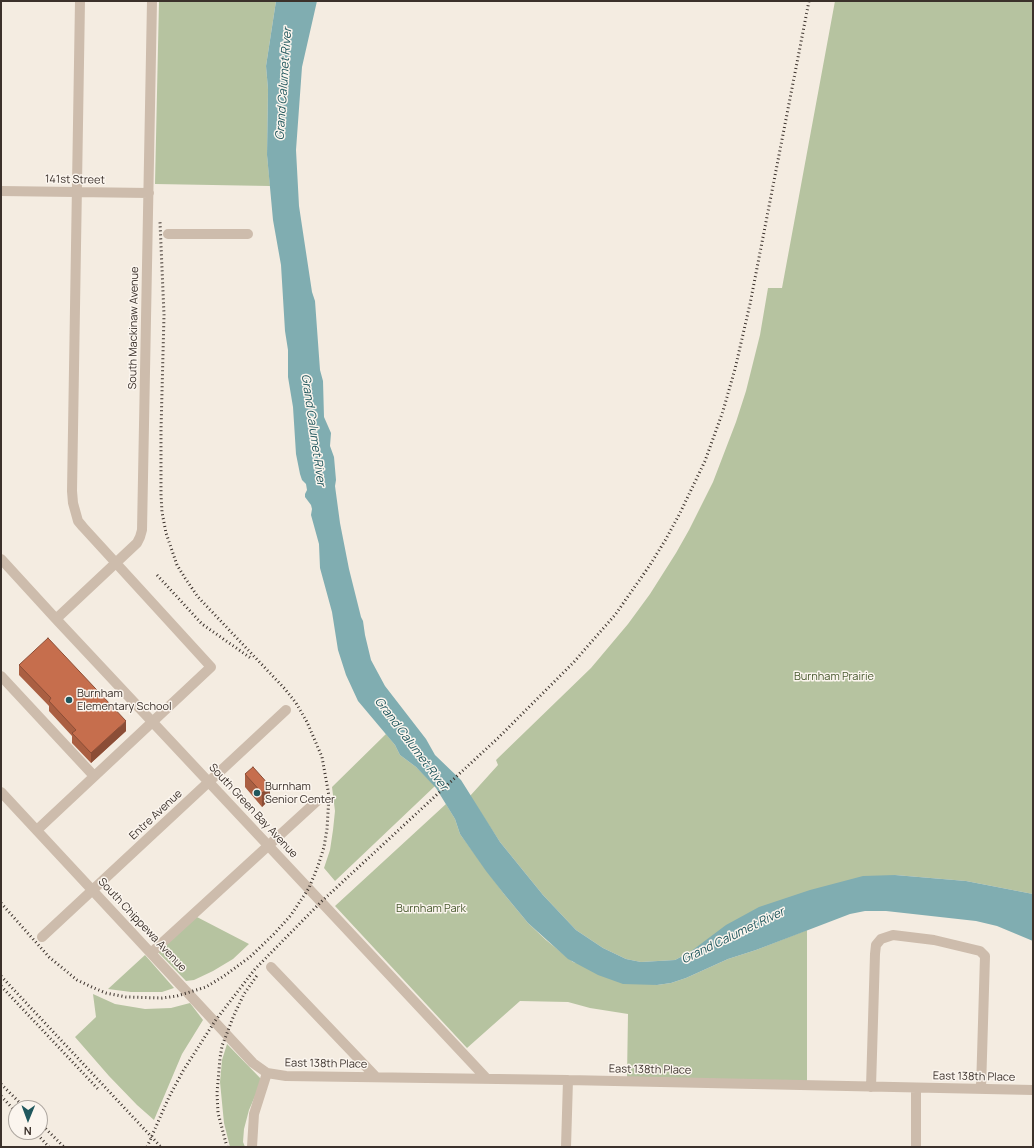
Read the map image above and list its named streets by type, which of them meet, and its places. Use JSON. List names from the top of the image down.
{
  "streets": {
    "street": [
      "141st Street",
      "South Mackinaw Avenue",
      "South Green Bay Avenue",
      "Entre Avenue",
      "South Chippewa Avenue",
      "East 138th Place"
    ]
  },
  "crossings": [
    ["141st Street", "South Mackinaw Avenue"],
    ["South Mackinaw Avenue", "South Green Bay Avenue"],
    ["South Green Bay Avenue", "Entre Avenue"],
    ["South Green Bay Avenue", "East 138th Place"],
    ["Entre Avenue", "South Chippewa Avenue"],
    ["South Chippewa Avenue", "East 138th Place"]
  ],
  "water": ["Grand Calumet River"],
  "parks": ["Burnham Prairie", "Burnham Park"],
  "places": ["Burnham Elementary School", "Burnham Senior Center"],
  "north": "bottom"
}
